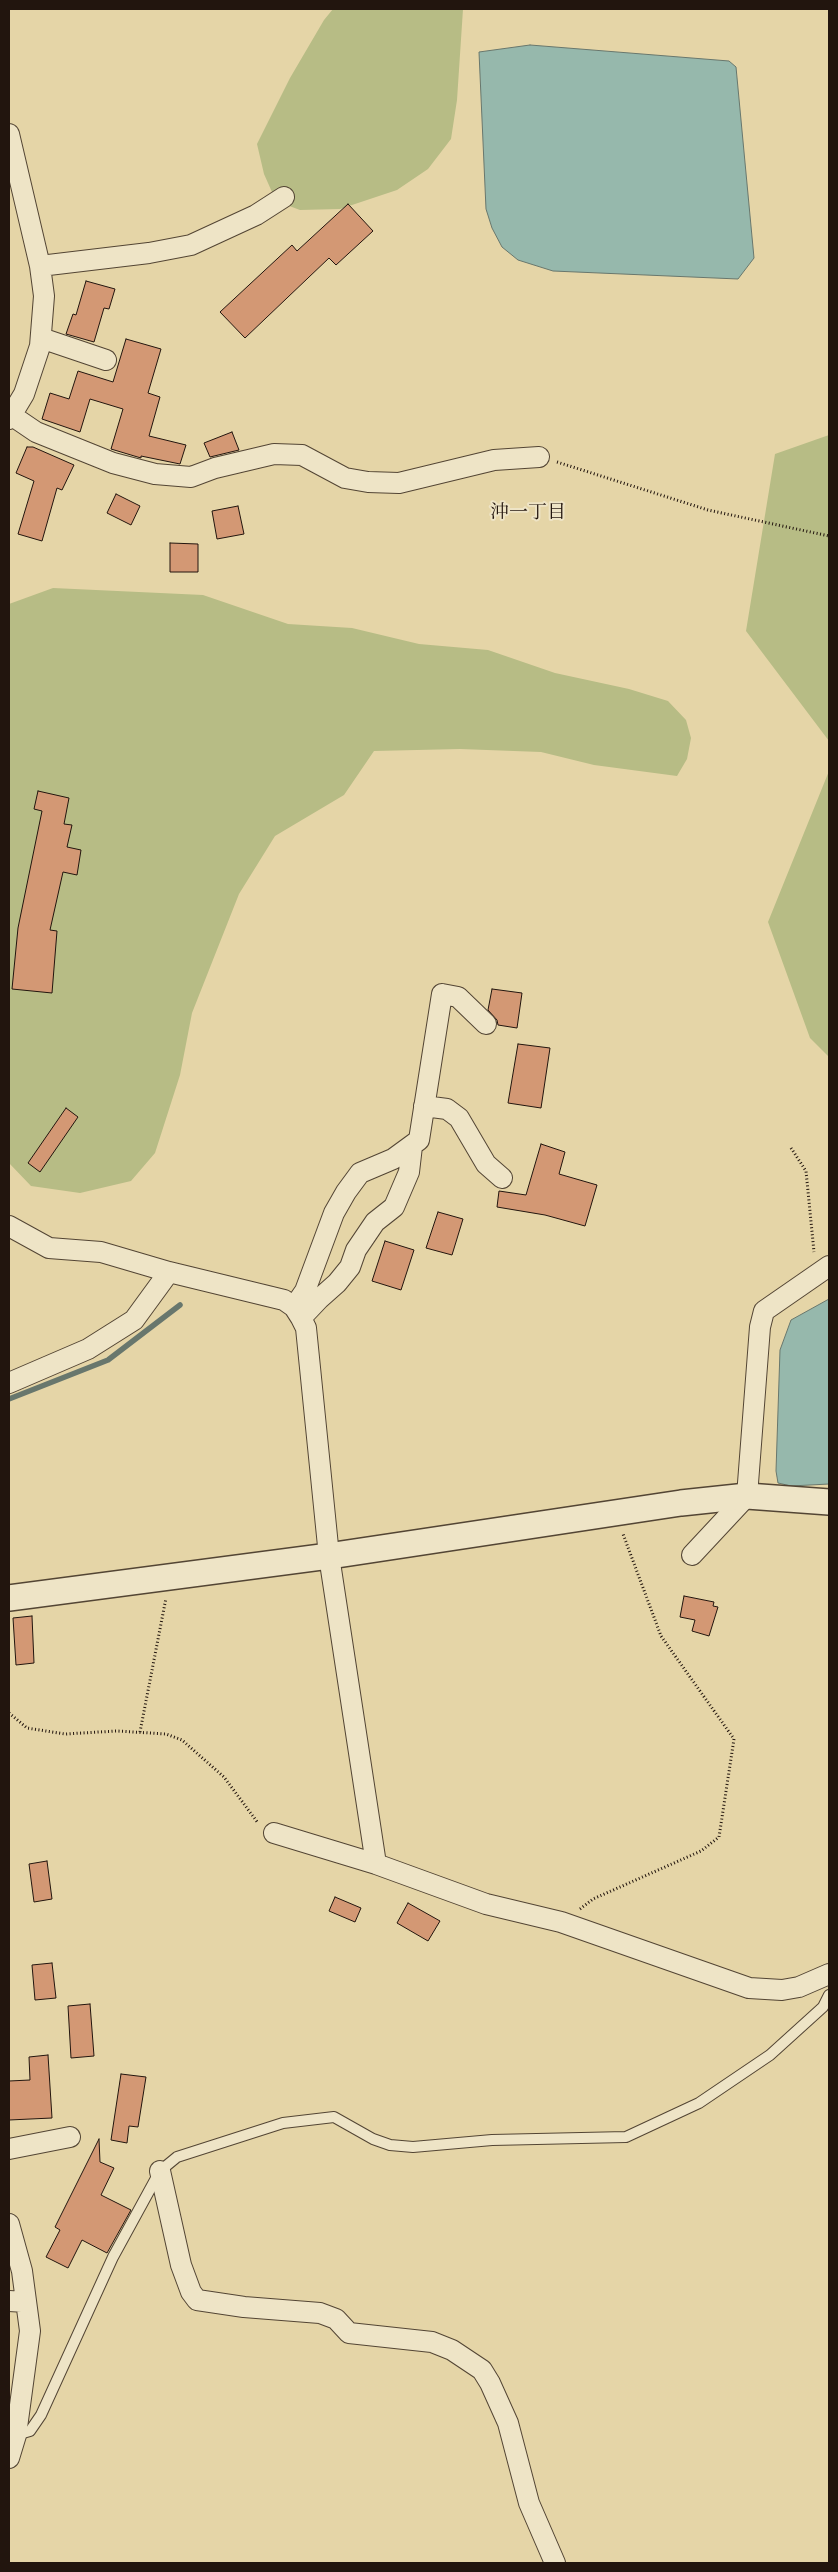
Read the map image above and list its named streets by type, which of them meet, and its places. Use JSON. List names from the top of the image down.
{
  "districts": ["沖一丁目"]
}
